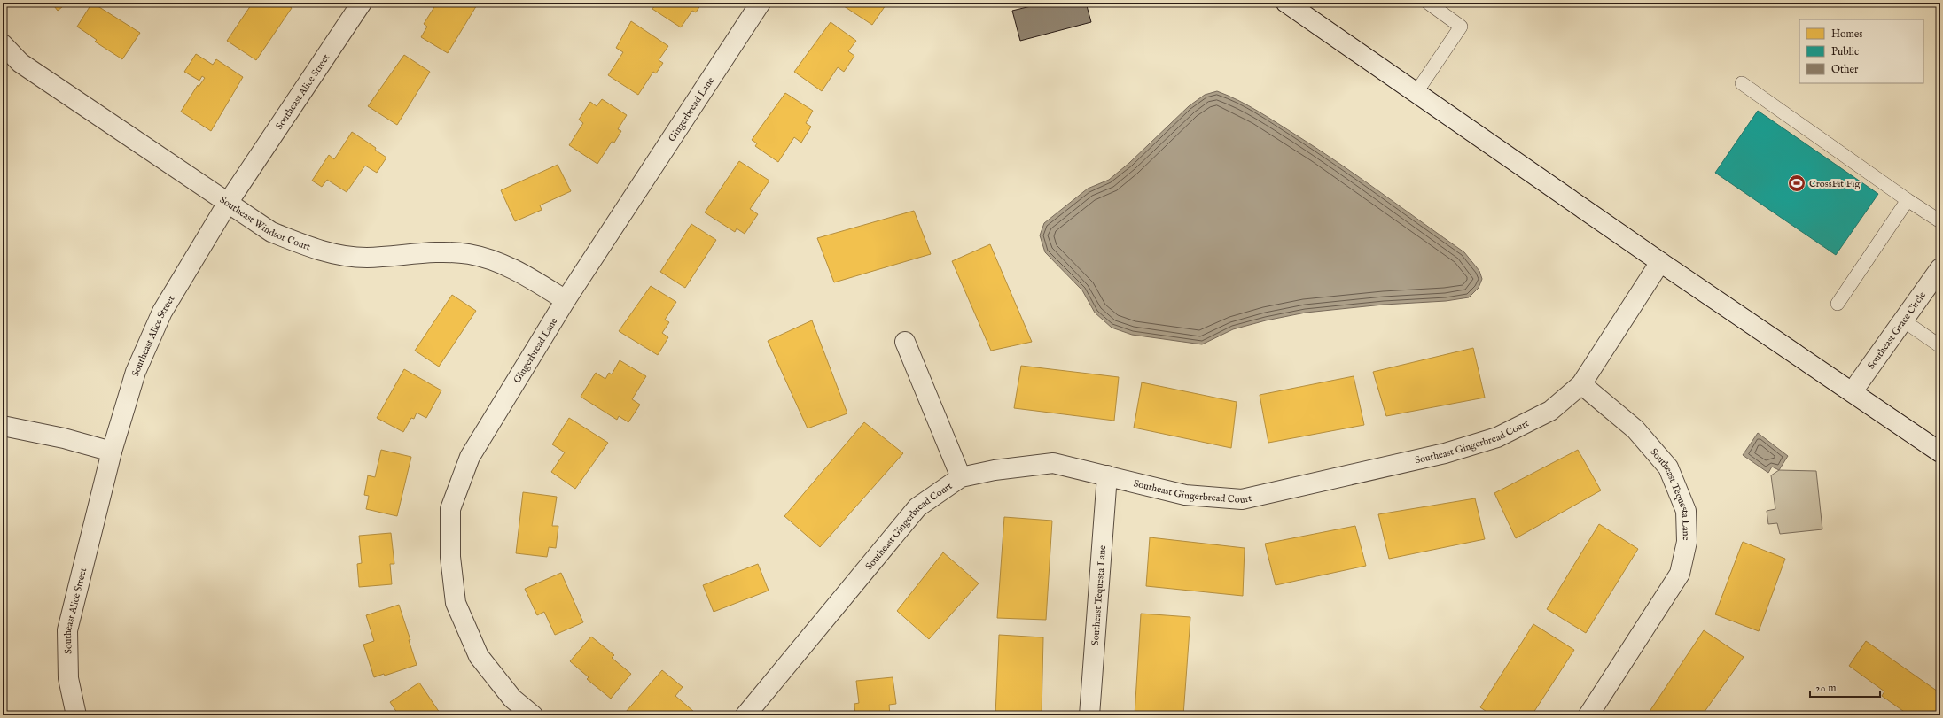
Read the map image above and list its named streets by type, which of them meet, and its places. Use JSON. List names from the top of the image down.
{
  "streets": {
    "street": [
      "Southeast Alice Street",
      "Gingerbread Lane",
      "Southeast Windsor Court",
      "Southeast Grace Circle",
      "Southeast Gingerbread Court",
      "Southeast Tequesta Lane"
    ]
  },
  "crossings": [
    ["Southeast Alice Street", "Southeast Windsor Court"],
    ["Gingerbread Lane", "Southeast Windsor Court"],
    ["Southeast Gingerbread Court", "Southeast Tequesta Lane"]
  ],
  "places": {
    "sports": ["CrossFit Fig"]
  },
  "legend": ["Homes", "Public", "Other"],
  "scale_bar": "20 m"
}
